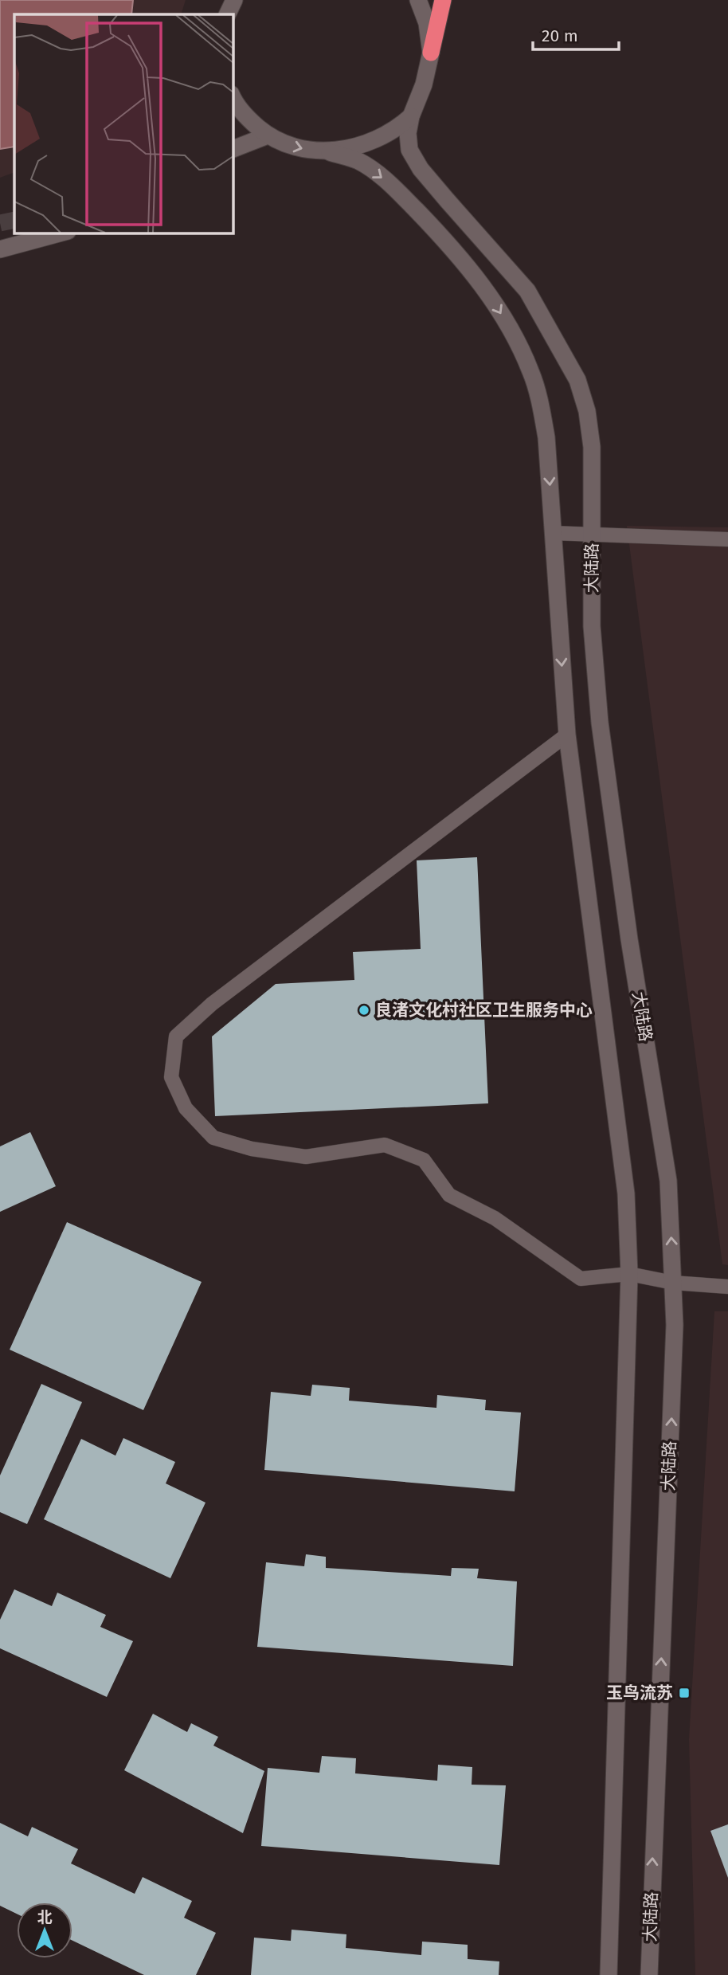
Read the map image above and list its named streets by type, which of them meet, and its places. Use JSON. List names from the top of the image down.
{
  "streets": {
    "main road": ["大陆路"]
  },
  "places": {
    "other": ["良渚文化村社区卫生服务中心"],
    "transit": ["玉鸟流苏"]
  },
  "scale_bar": "20 m",
  "north": "top"
}
